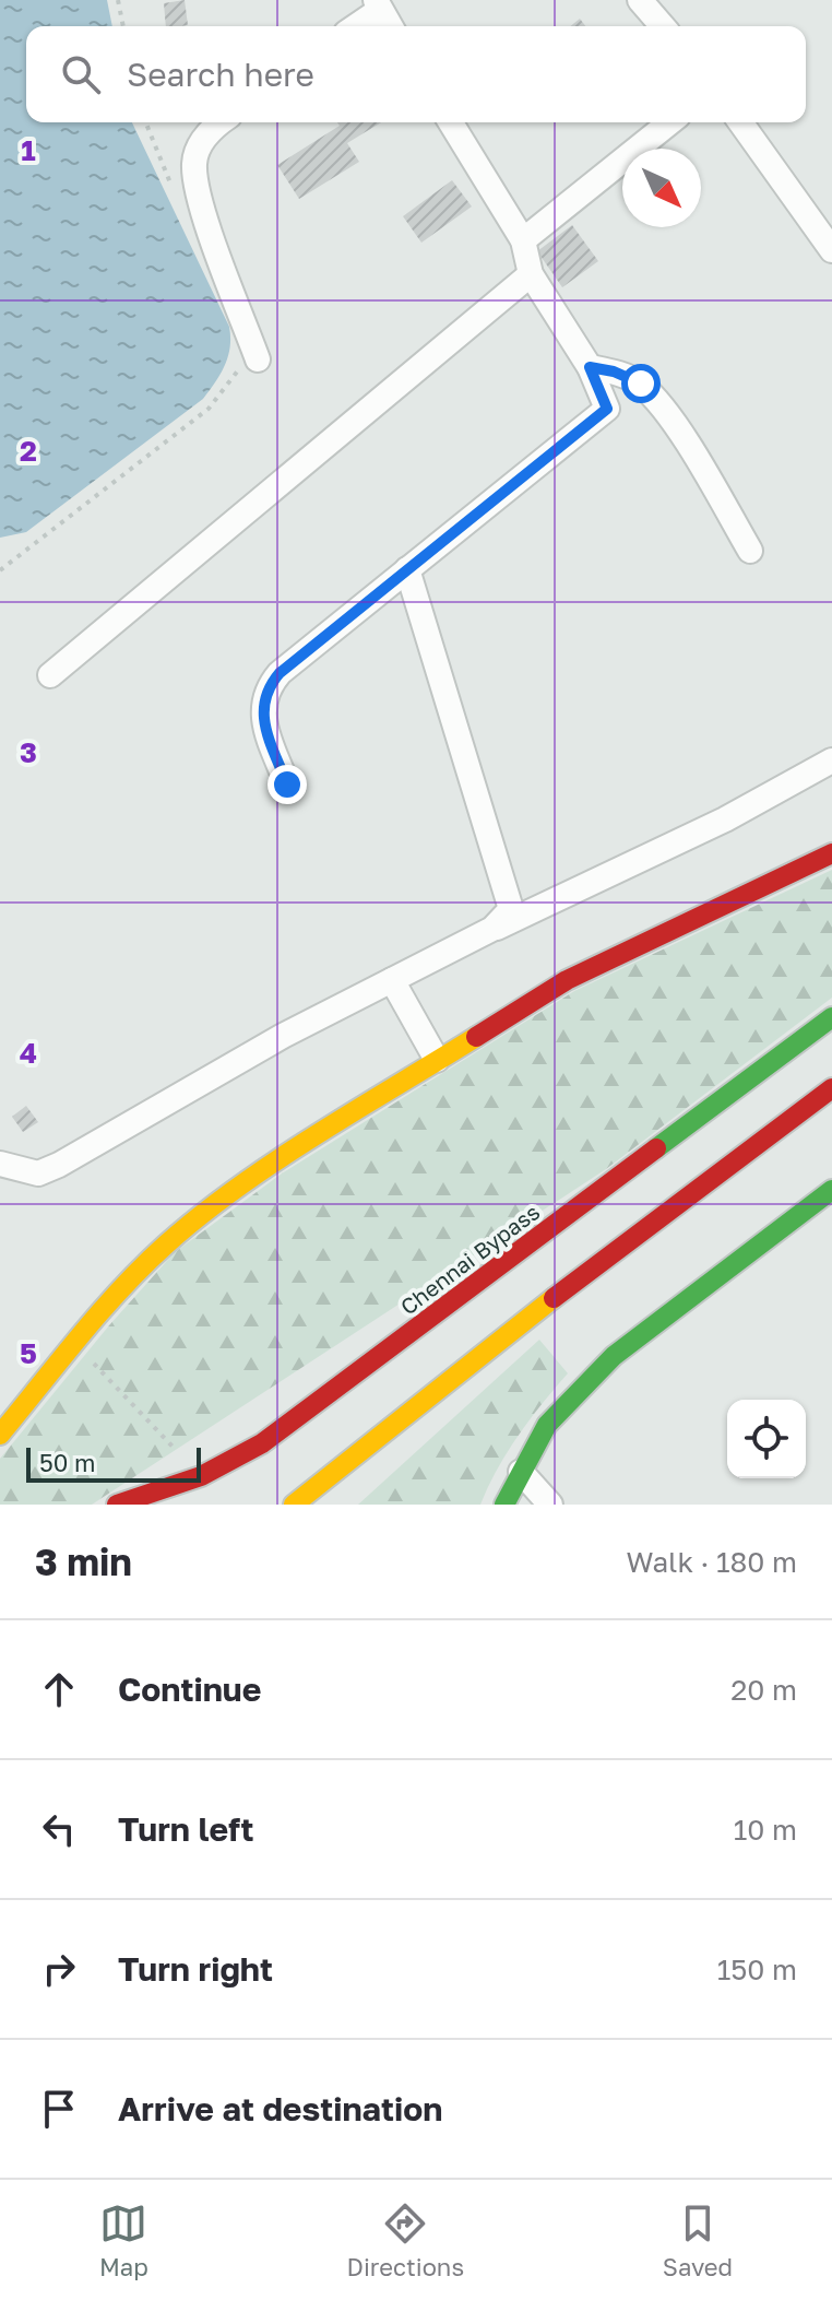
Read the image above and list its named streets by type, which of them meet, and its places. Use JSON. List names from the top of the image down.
{
  "streets": {
    "main road": ["Chennai Bypass"]
  },
  "scale_bar": "50 m",
  "north": "bottom right",
  "page": {
    "search": "Search here",
    "scale": "50 m",
    "heading": ["3 min", "Walk · 180 m"],
    "list": [
      ["Continue", "20 m"],
      ["Turn left", "10 m"],
      ["Turn right", "150 m"],
      "Arrive at destination"
    ],
    "nav": ["Map", "Directions", "Saved"]
  },
  "grid": {
    "rows": [
      "1",
      "2",
      "3",
      "4",
      "5"
    ]
  }
}
